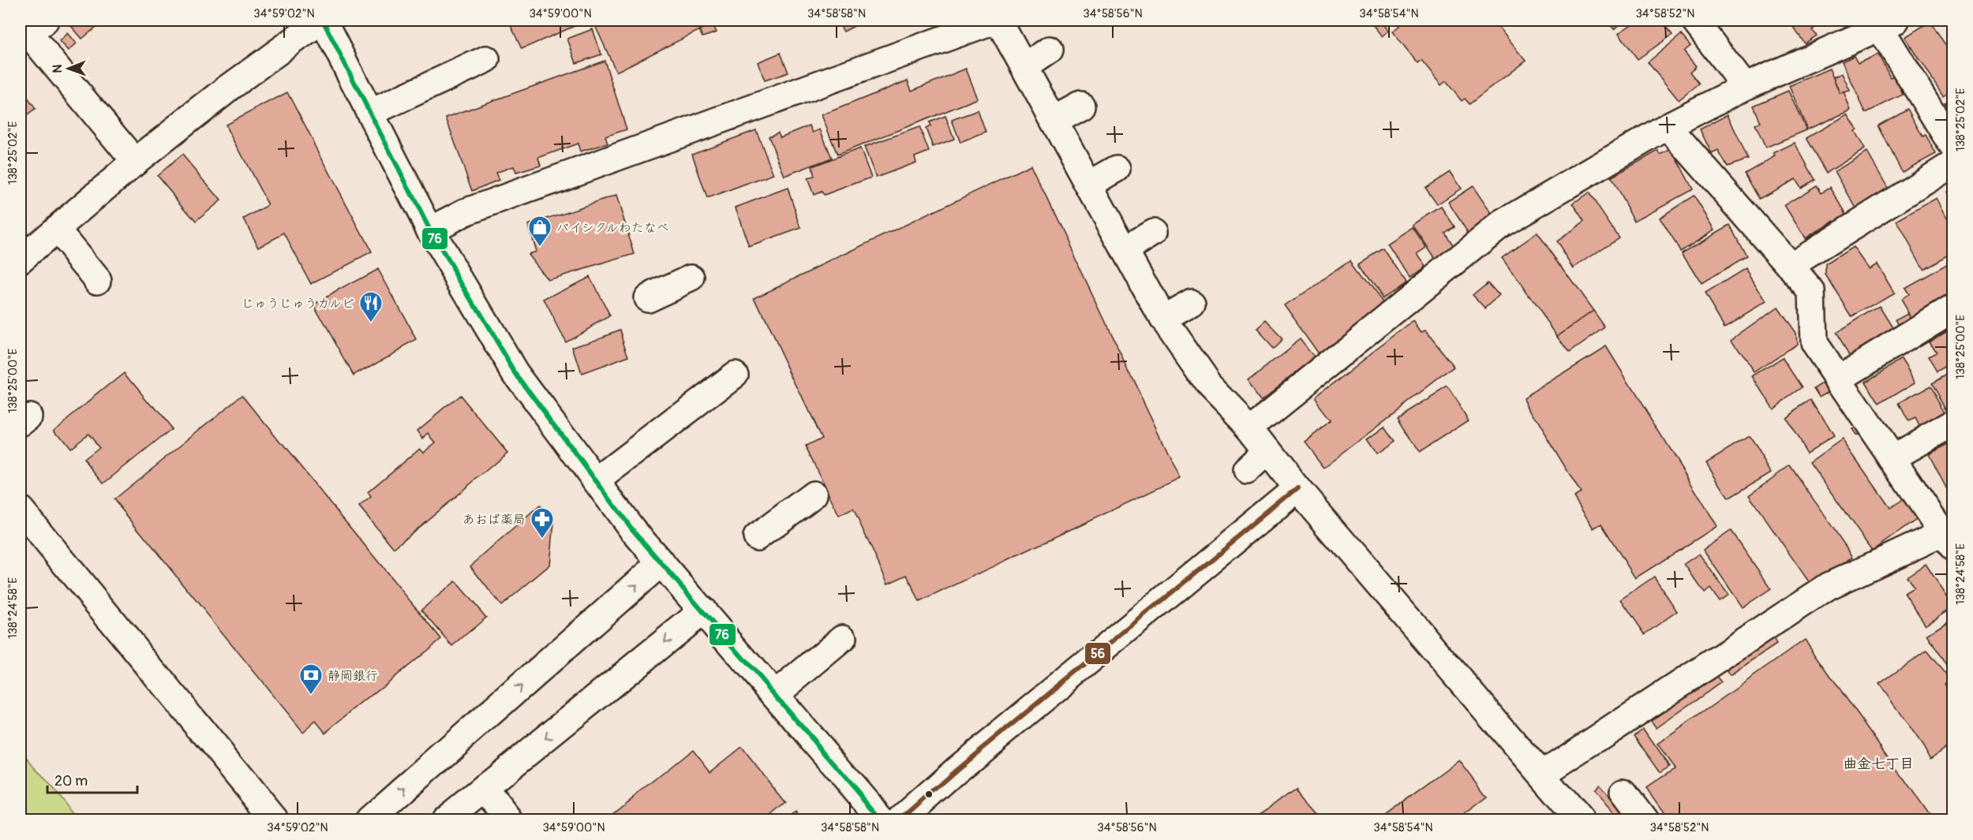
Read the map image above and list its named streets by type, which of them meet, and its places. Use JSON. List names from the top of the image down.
{
  "districts": ["曲金七丁目"],
  "places": {
    "shop": ["バイシクルわたなべ"],
    "restaurant": ["じゅうじゅうカルビ"],
    "pharmacy": ["あおば薬局"],
    "bank": ["静岡銀行"]
  },
  "lines": ["transit line 76", "transit line 56"],
  "scale_bar": "20 m",
  "north": "left",
  "coordinates": [
    "34°59'02\"N",
    "34°59'00\"N",
    "34°58'58\"N",
    "34°58'56\"N",
    "34°58'54\"N",
    "34°58'52\"N",
    "138°25'02\"E",
    "138°25'00\"E",
    "138°24'58\"E"
  ]
}
